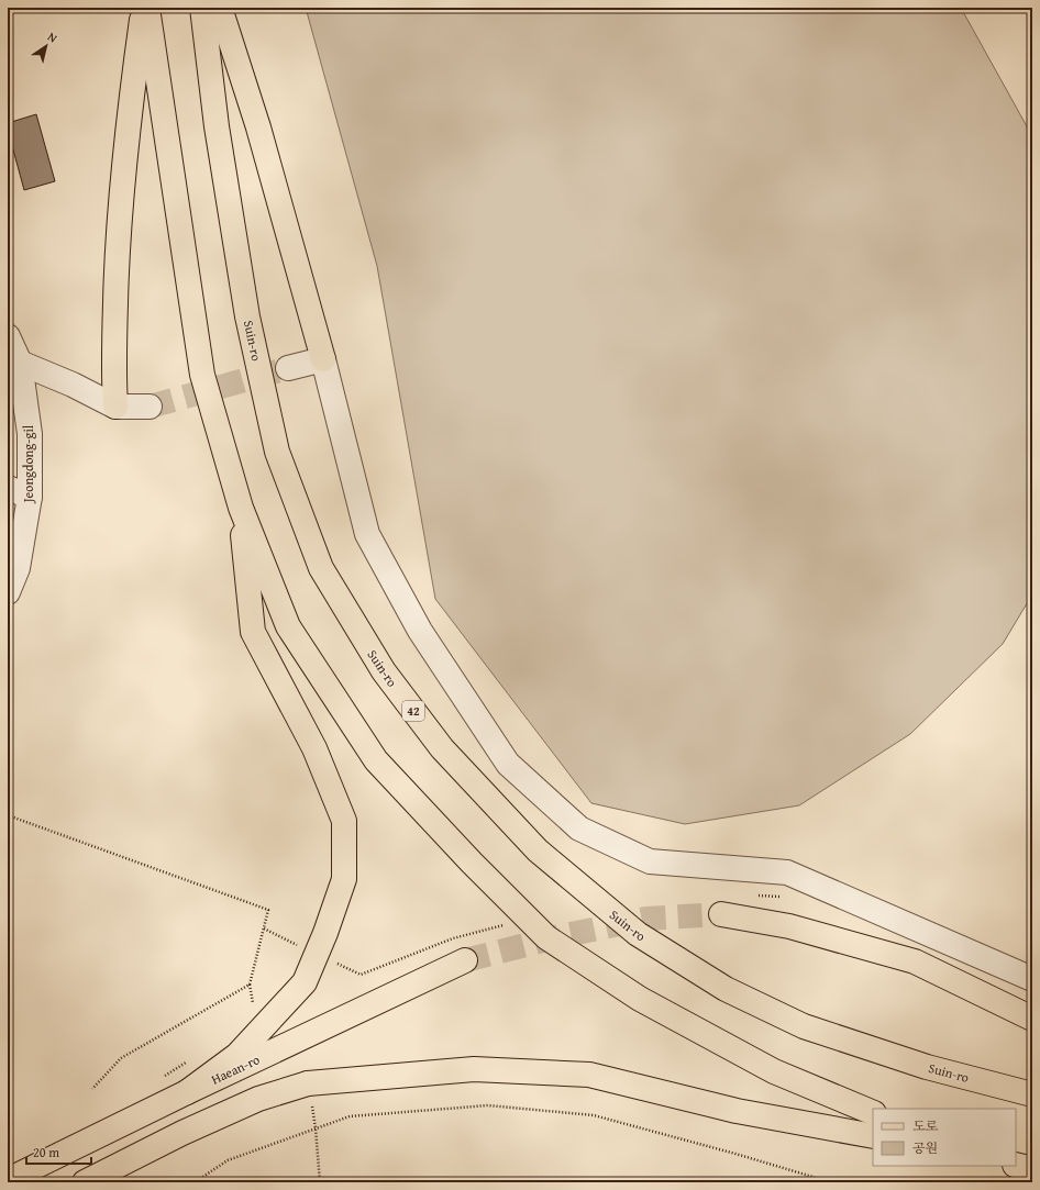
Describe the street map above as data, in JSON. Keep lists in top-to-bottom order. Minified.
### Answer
{"streets":{"main road":["Suin-ro","42","Haean-ro"],"street":["Jeongdong-gil"]},"legend":["도로","공원"],"scale_bar":"20 m","north":"top right"}
